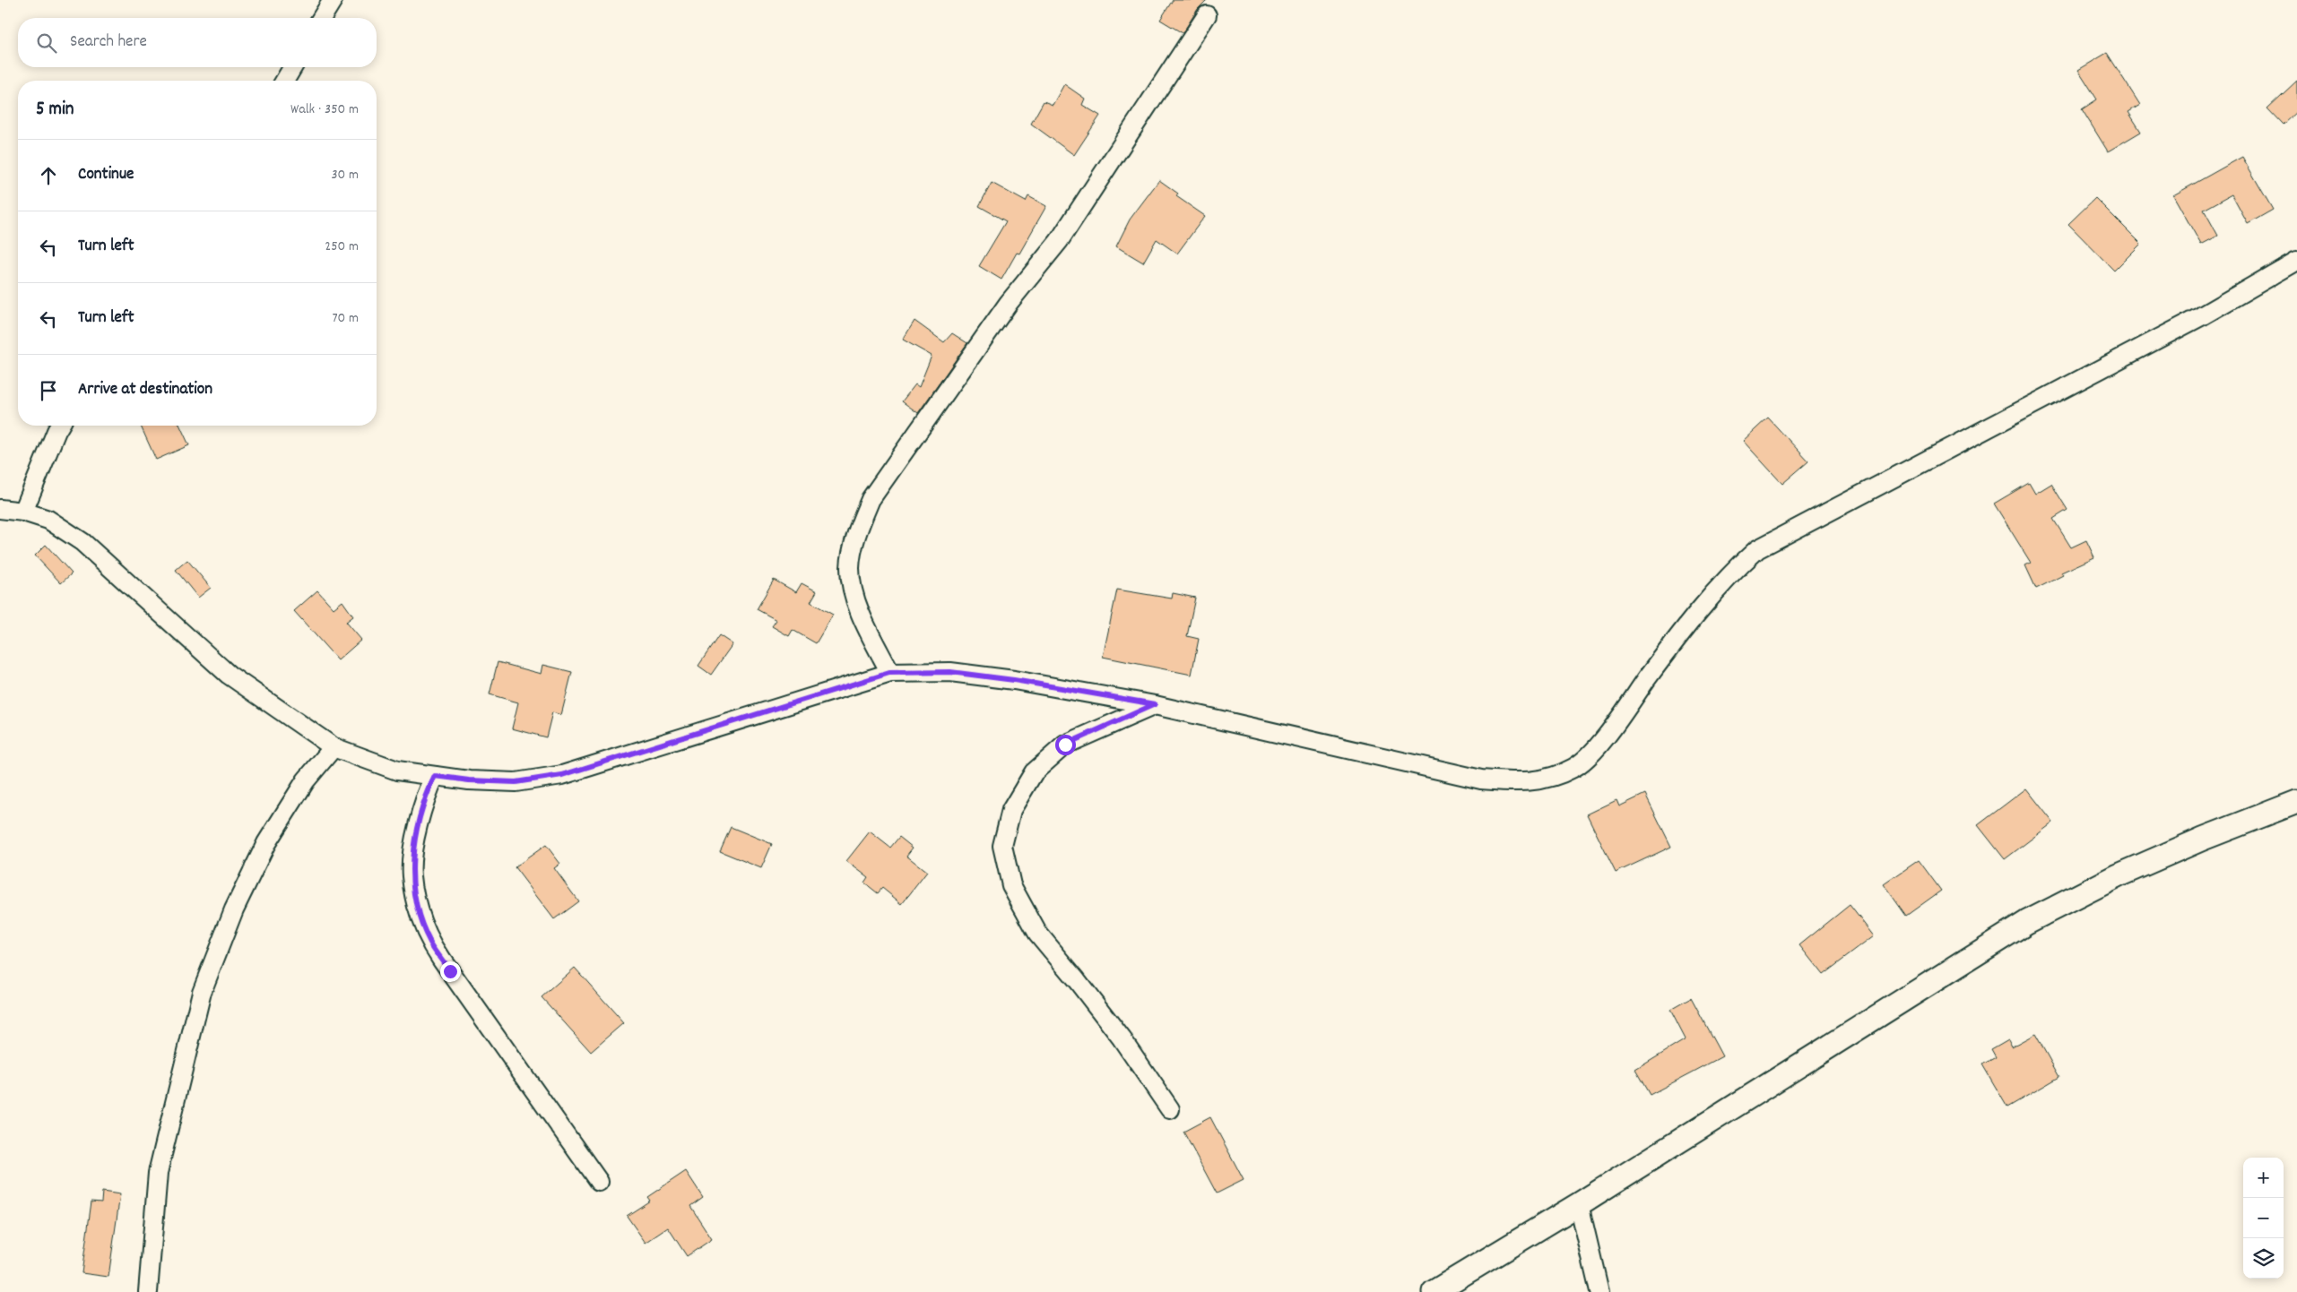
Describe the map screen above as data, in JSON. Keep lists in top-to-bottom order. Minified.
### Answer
{"page":{"search":"Search here","heading":["5 min","Walk · 350 m"],"list":[["Continue","30 m"],["Turn left","250 m"],["Turn left","70 m"],"Arrive at destination"],"map_buttons":["+","−"]}}
